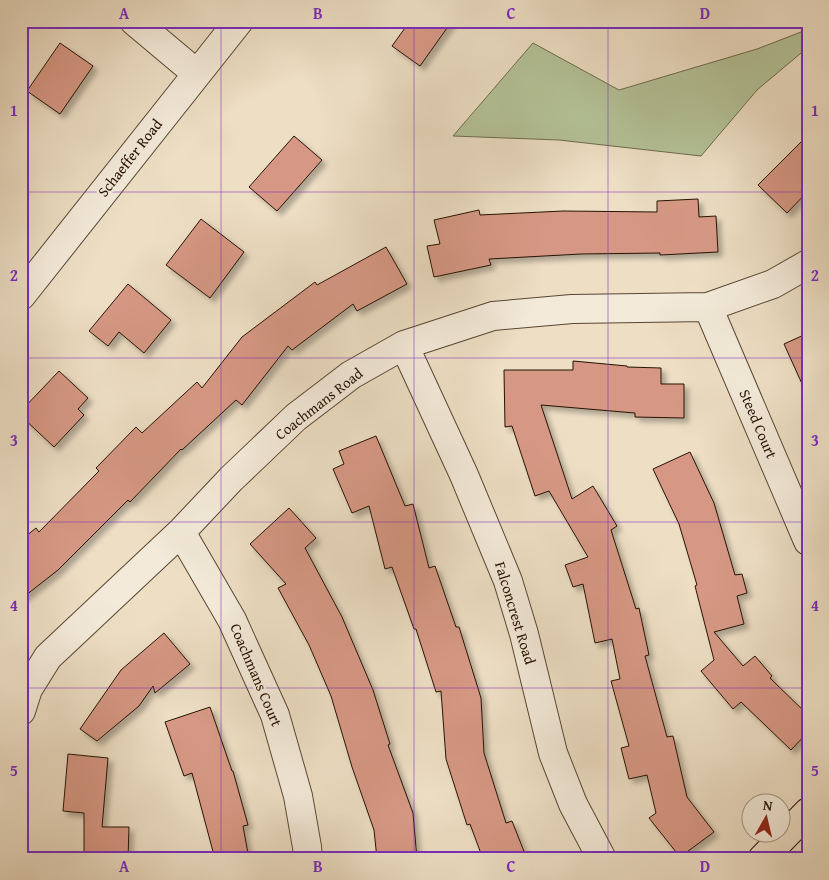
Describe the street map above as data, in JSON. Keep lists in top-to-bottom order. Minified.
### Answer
{"streets":{"street":["Schaeffer Road","Coachmans Road","Steed Court","Falconcrest Road","Coachmans Court"]},"crossings":[["Coachmans Road","Steed Court"],["Coachmans Road","Falconcrest Road"],["Coachmans Road","Coachmans Court"]],"north":"top","grid":{"columns":["A","B","C","D"],"rows":["1","2","3","4","5"]}}
